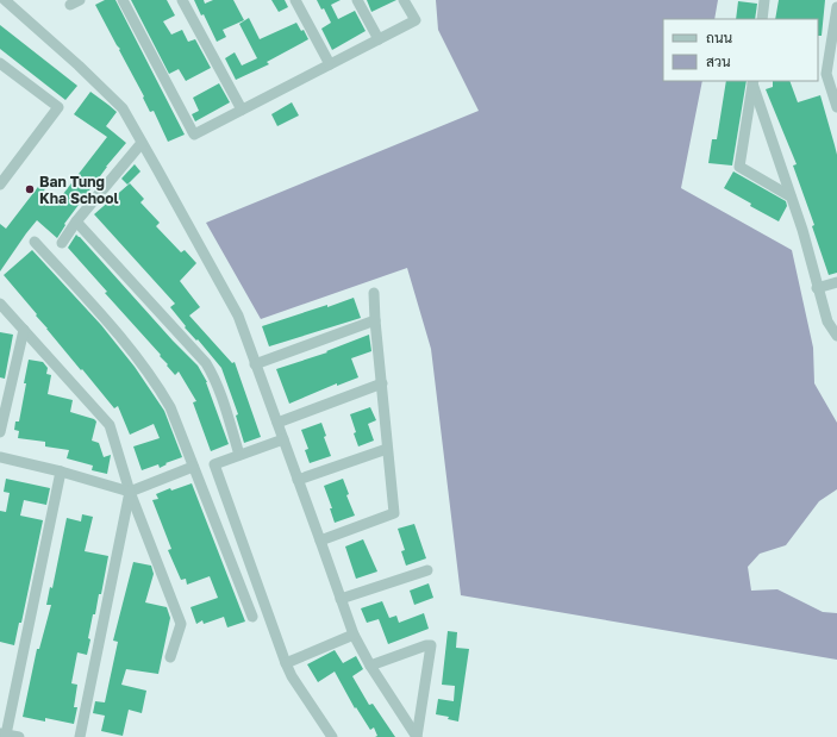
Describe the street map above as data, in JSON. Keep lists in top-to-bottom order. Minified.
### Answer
{"places":["Ban Tung Kha School"],"legend":["ถนน","สวน"]}
